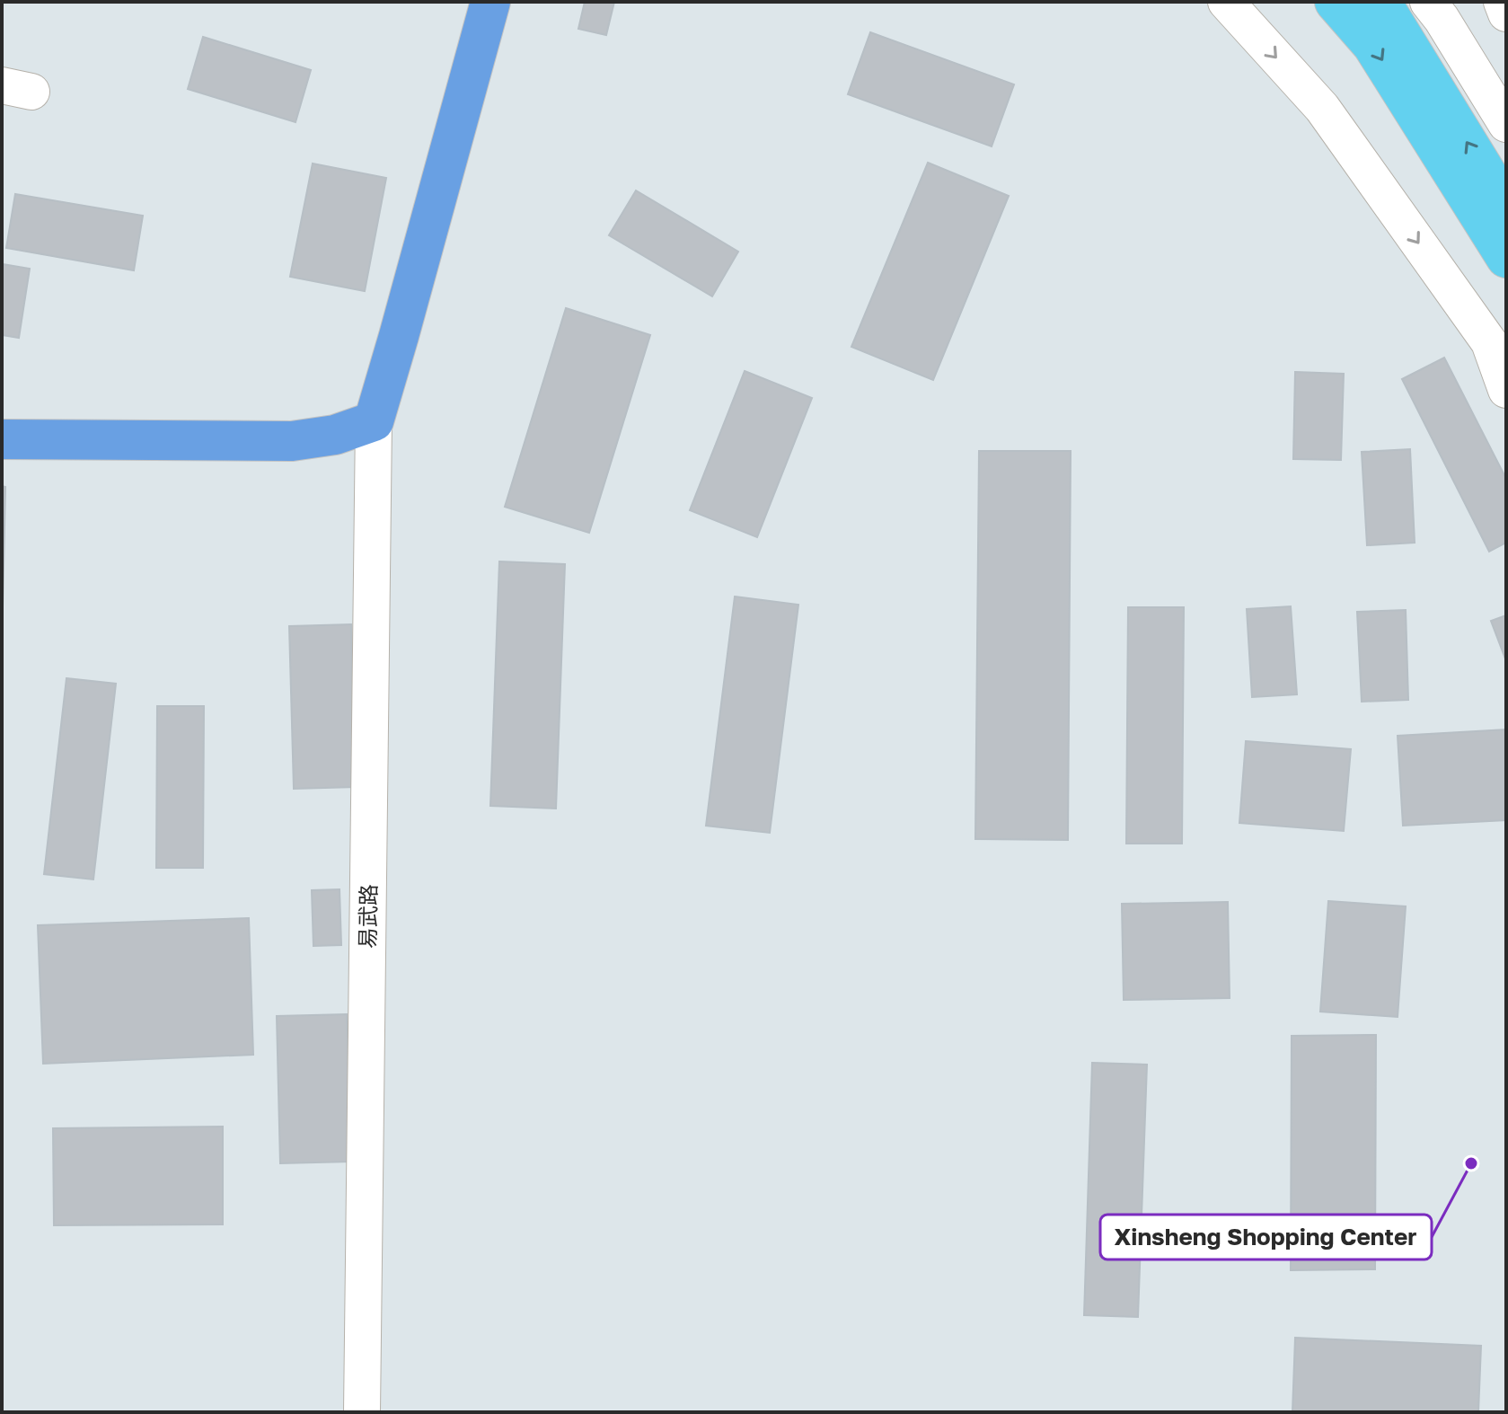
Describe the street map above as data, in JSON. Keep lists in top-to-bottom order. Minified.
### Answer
{"streets":{"street":["易武路"]},"places":["Xinsheng Shopping Center"]}
